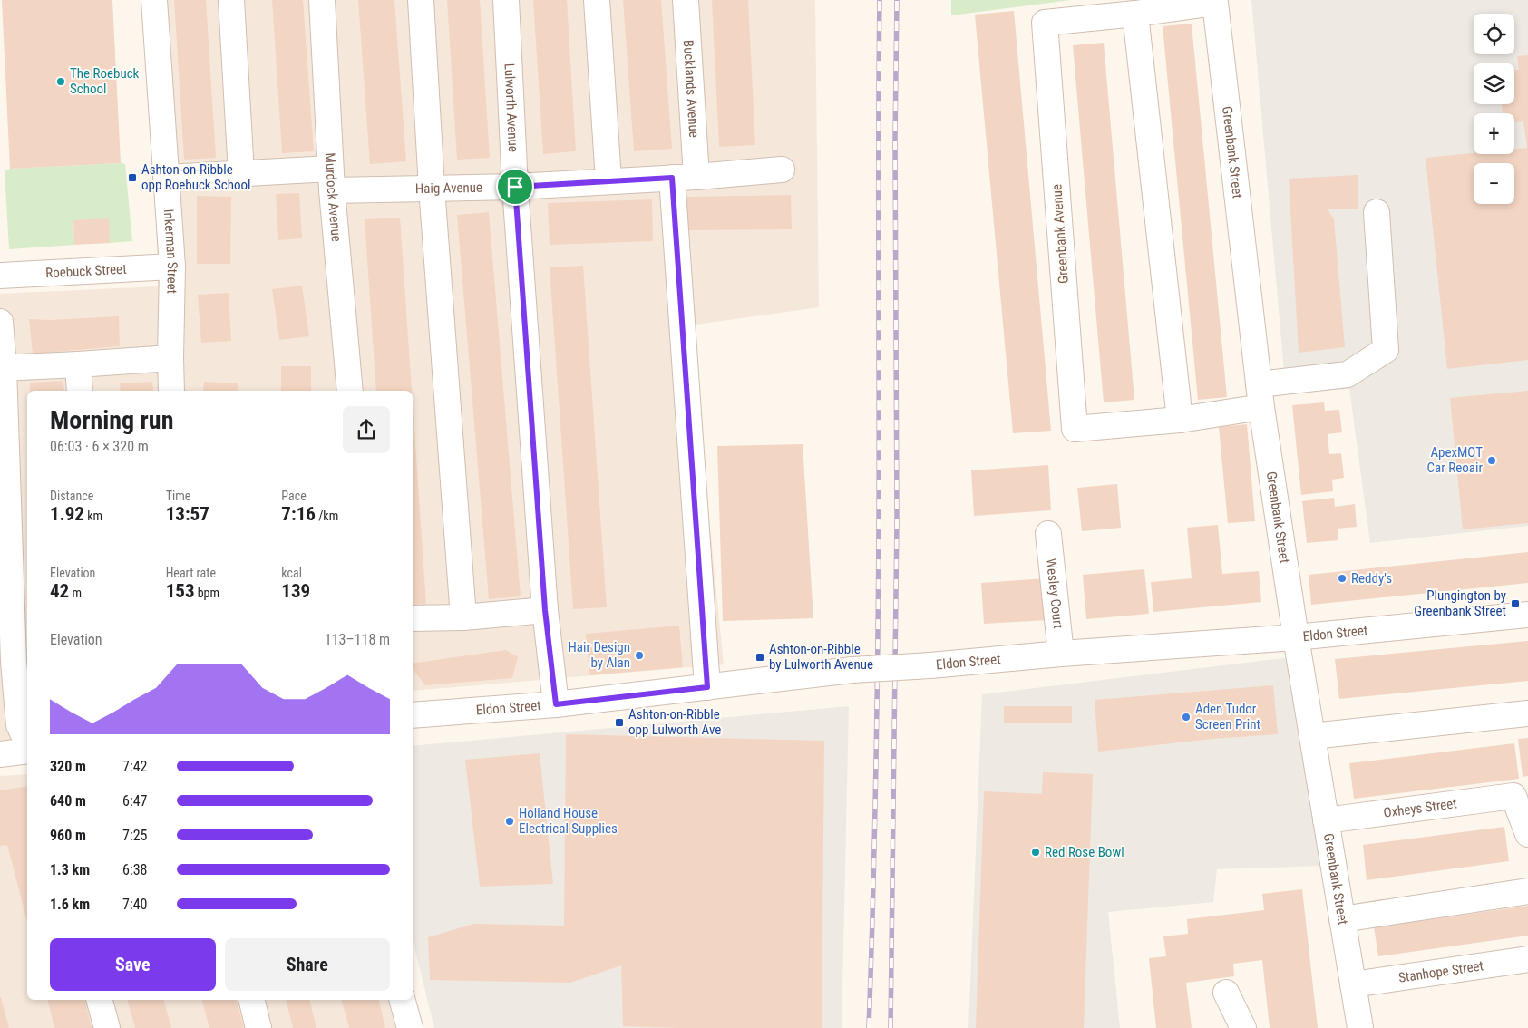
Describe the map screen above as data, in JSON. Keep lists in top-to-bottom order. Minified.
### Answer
{"streets":{"street":["Bucklands Avenue","Lulworth Avenue","Greenbank Street","Haig Avenue","Murdock Avenue","Greenbank Avenue","Inkerman Street","Roebuck Street","Wesley Court","Eldon Street","Oxheys Street","Stanhope Street"]},"crossings":[["Bucklands Avenue","Haig Avenue"],["Bucklands Avenue","Eldon Street"],["Lulworth Avenue","Haig Avenue"],["Lulworth Avenue","Eldon Street"],["Greenbank Street","Greenbank Avenue"],["Greenbank Street","Eldon Street"],["Greenbank Street","Oxheys Street"],["Greenbank Street","Stanhope Street"],["Haig Avenue","Murdock Avenue"],["Haig Avenue","Inkerman Street"],["Inkerman Street","Roebuck Street"],["Wesley Court","Eldon Street"]],"places":{"other":["The Roebuck School","ApexMOT Car Reoair","Reddy's","Hair Design by Alan","Aden Tudor Screen Print","Holland House Electrical Supplies","Red Rose Bowl"],"transit":["Ashton-on-Ribble opp Roebuck School","Plungington by Greenbank Street","Ashton-on-Ribble by Lulworth Avenue","Ashton-on-Ribble opp Lulworth Ave"]},"page":{"map_buttons":["+","−"],"heading":["Morning run","06:03 · 6 × 320 m"],"stats":[["Distance","1.92 km"],["Time","13:57"],["Pace","7:16 /km"],["Elevation","42 m"],["Heart rate","153 bpm"],["kcal","139"]],"chart":["Elevation","113–118 m"],"list":[{"name":"320 m","note":"7:42"},{"name":"640 m","note":"6:47"},{"name":"960 m","note":"7:25"},{"name":"1.3 km","note":"6:38"},{"name":"1.6 km","note":"7:40"}],"buttons":["Save","Share"]}}
